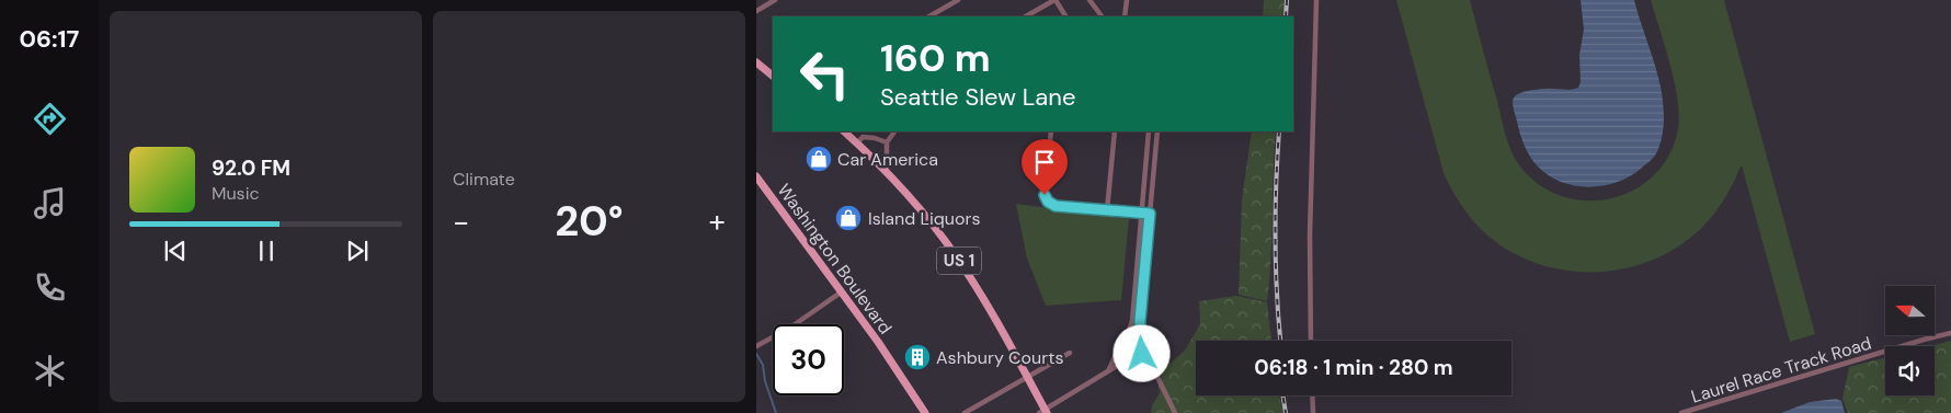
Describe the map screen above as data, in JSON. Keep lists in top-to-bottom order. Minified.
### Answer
{"streets":{"main road":["Washington Boulevard","US 1"],"street":["Laurel Race Track Road"]},"places":{"shop":["Car America","Island Liquors"],"building":["Ashbury Courts"]},"north":"left","page":{"tabs":"06:17","tile":"Climate","turn":["160 m","Seattle Slew Lane"],"song":["92.0 FM","Music"],"heat":["−","20°","+"],"limit":"30","trip":"06:18 · 1 min · 280 m"}}
